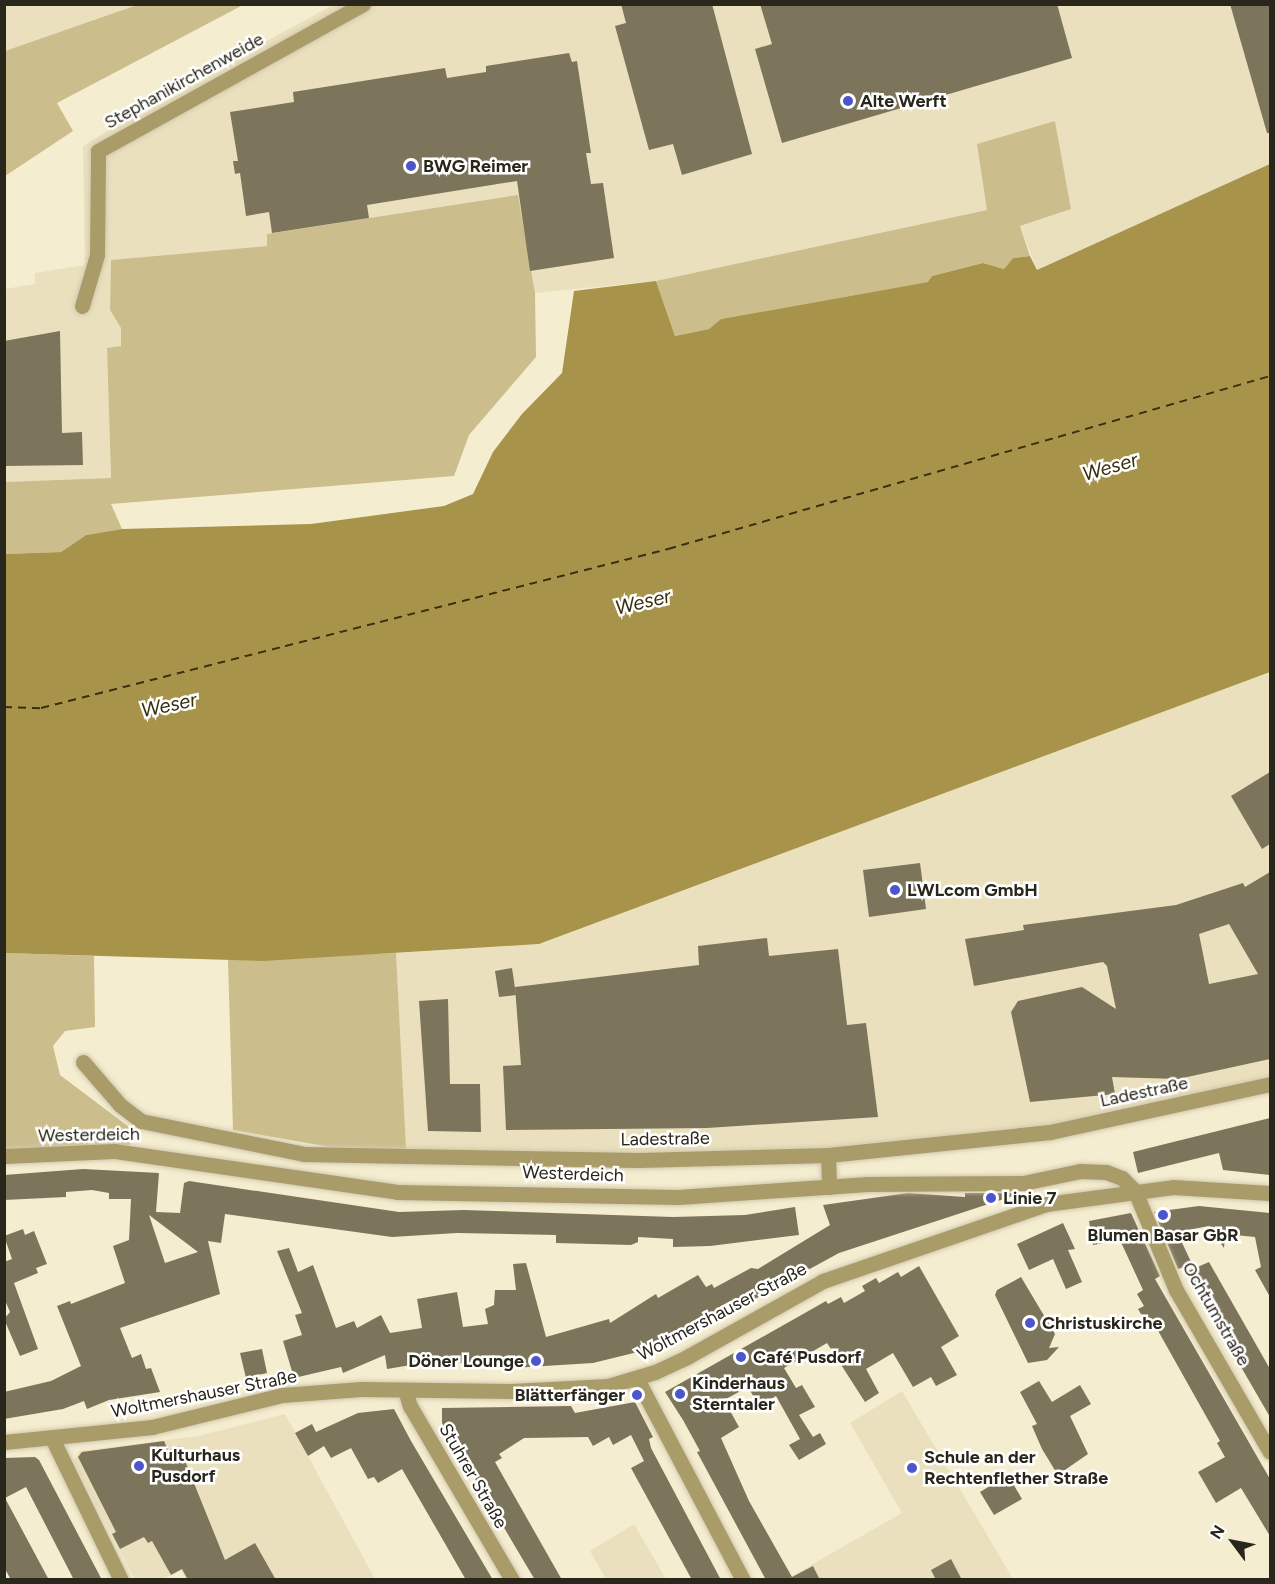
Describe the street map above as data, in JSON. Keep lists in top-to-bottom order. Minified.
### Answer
{"streets":{"street":["Stephanikirchenweide","Ladestraße","Westerdeich","Woltmershauser Straße","Ochtumstraße","Stuhrer Straße"]},"crossings":[["Westerdeich","Woltmershauser Straße"],["Westerdeich","Ochtumstraße"],["Woltmershauser Straße","Ochtumstraße"],["Woltmershauser Straße","Stuhrer Straße"]],"water":["Weser"],"places":["Alte Werft","BWG Reimer","LWLcom GmbH","Linie 7","Blumen Basar GbR","Christuskirche","Café Pusdorf","Döner Lounge","Kinderhaus Sterntaler","Blätterfänger","Kulturhaus Pusdorf","Schule an der Rechtenflether Straße"],"north":"top left"}
